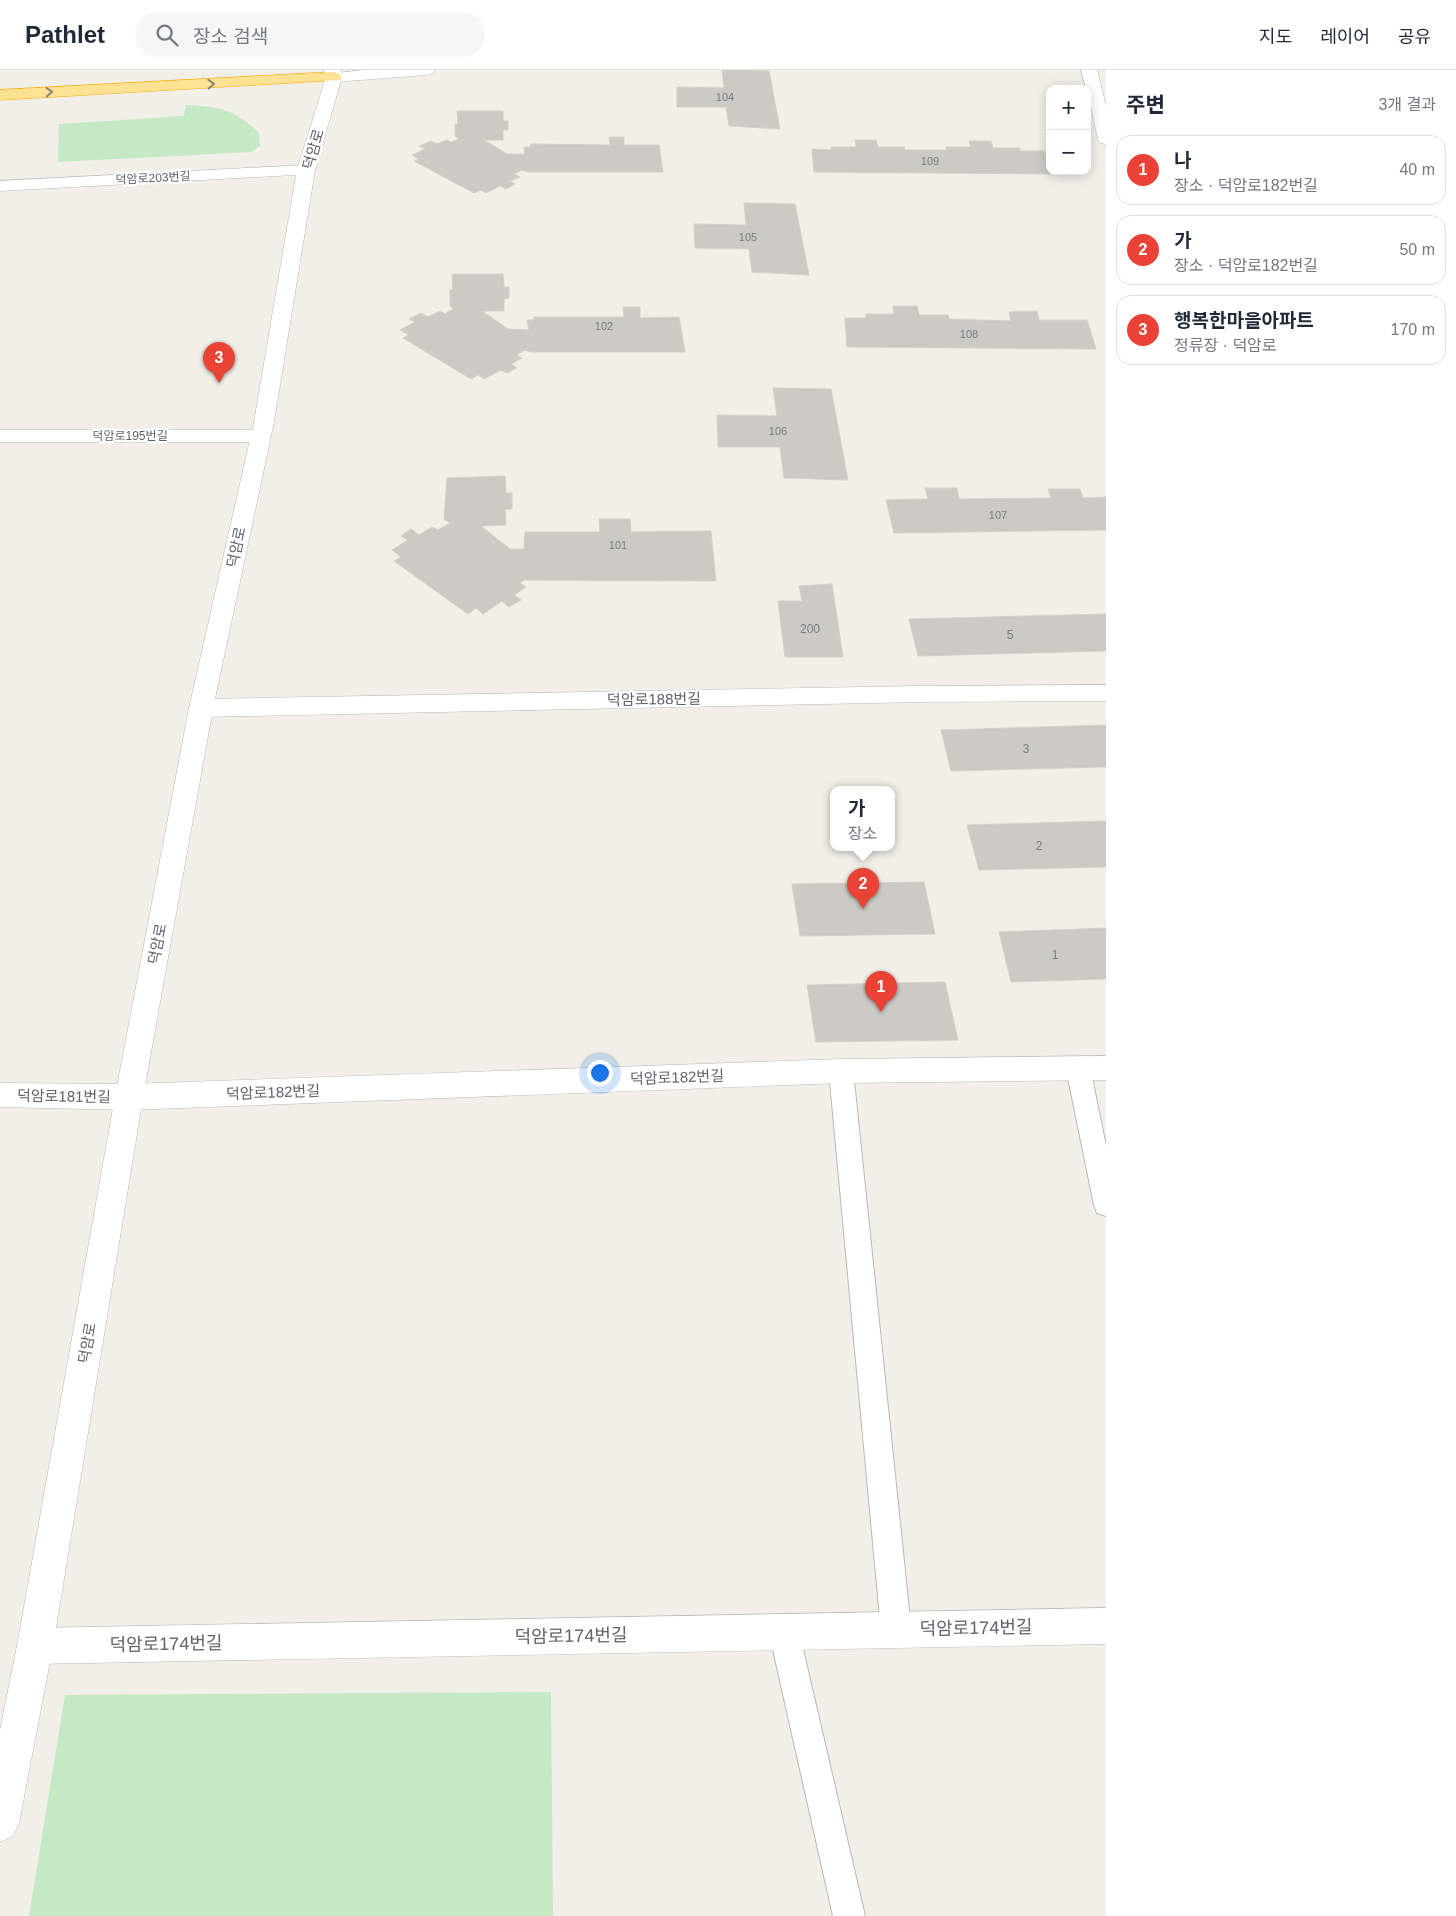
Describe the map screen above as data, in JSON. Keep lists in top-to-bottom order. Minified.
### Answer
{"streets":{"street":["덕암로","덕암로203번길","덕암로195번길","덕암로188번길","덕암로182번길","덕암로181번길","덕암로174번길"]},"crossings":[["덕암로","덕암로203번길"],["덕암로","덕암로195번길"],["덕암로","덕암로188번길"],["덕암로","덕암로182번길"],["덕암로","덕암로181번길"],["덕암로","덕암로174번길"],["덕암로182번길","덕암로181번길"]],"house_numbers":["104","109","105","102","108","106","107","101","200","5","3","2","1"],"page":{"header":"Pathlet","search":"장소 검색","nav":["지도","레이어","공유"],"heading":["주변","3개 결과"],"map_buttons":["+","−"],"list":[{"mark":"1","name":"나","note":"장소 · 덕암로182번길","value":"40 m"},{"mark":"2","name":"가","note":"장소 · 덕암로182번길","value":"50 m"},{"mark":"3","name":"행복한마을아파트","note":"정류장 · 덕암로","value":"170 m"}],"pins":["3","2","1"],"popup":["가","장소"]}}
